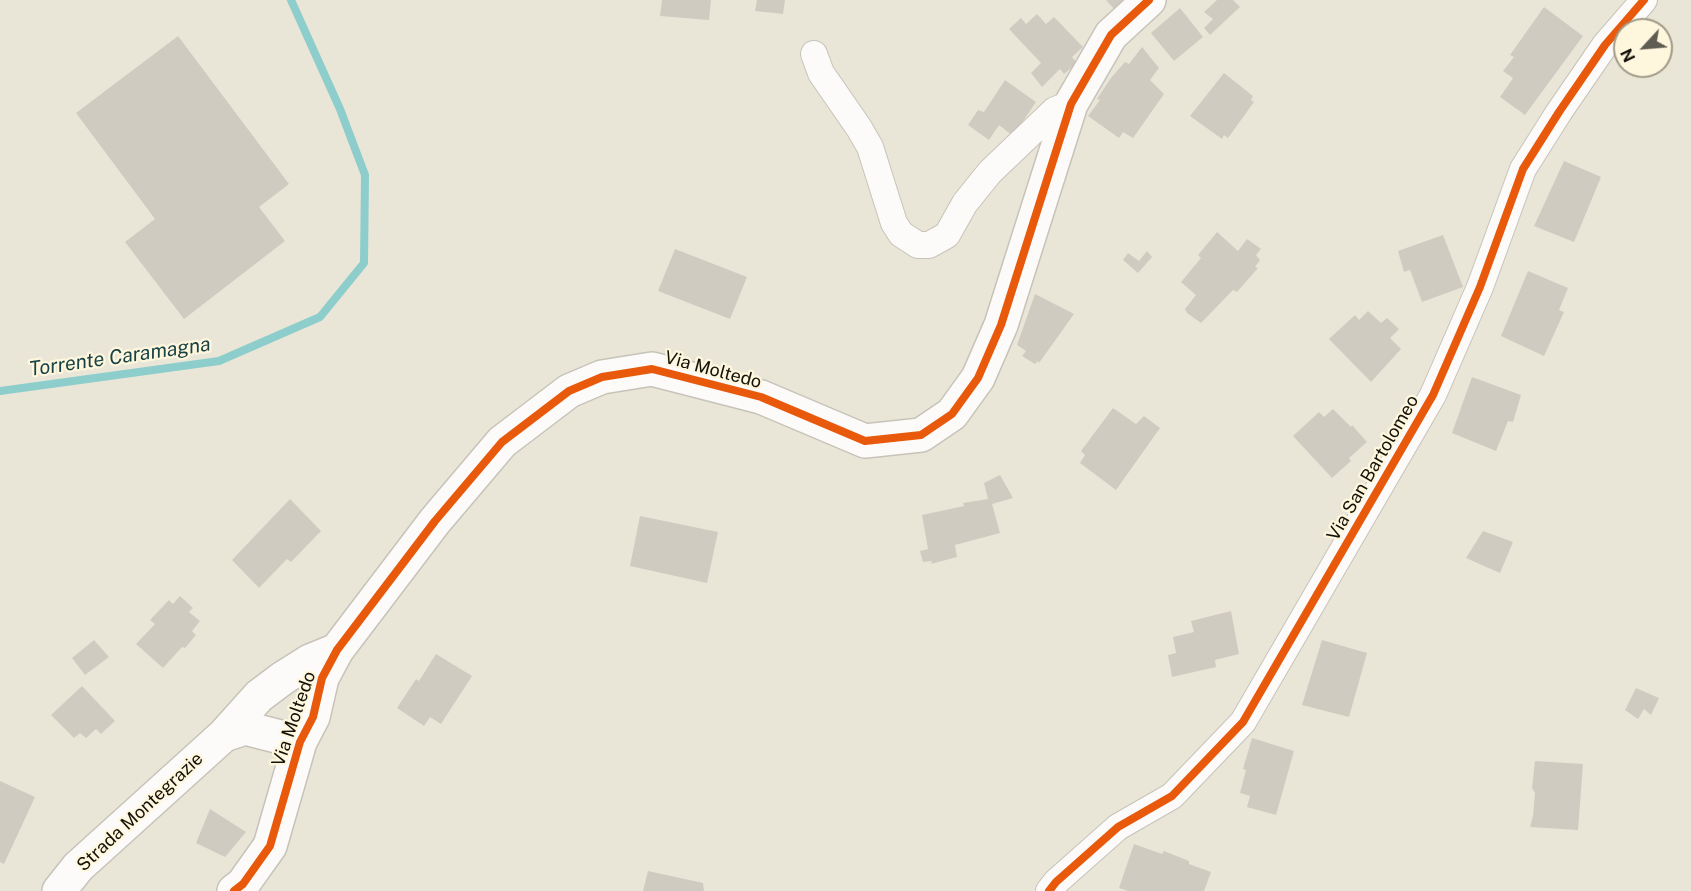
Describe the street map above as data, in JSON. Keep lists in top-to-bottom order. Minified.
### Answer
{"streets":{"street":["Via Moltedo","Via San Bartolomeo","Strada Montegrazie"]},"crossings":[["Via Moltedo","Strada Montegrazie"]],"water":["Torrente Caramagna"],"north":"bottom left"}
